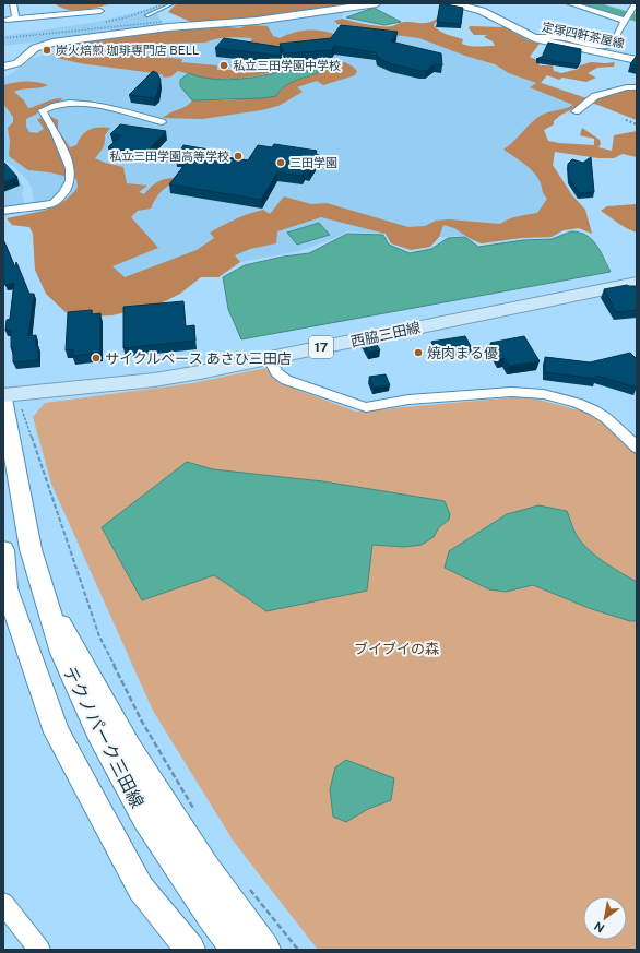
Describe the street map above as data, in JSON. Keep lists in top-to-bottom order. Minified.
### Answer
{"streets":{"main road":["定塚四軒茶屋線","西脇三田線","17","テクノパーク三田線"]},"crossings":[["西脇三田線","テクノパーク三田線"]],"parks":["ブイブイの森"],"places":["炭火焙煎 珈琲専門店 BELL","私立三田学園中学校","私立三田学園高等学校","三田学園","焼肉まる優","サイクルベース あさひ三田店"],"north":"bottom left"}
